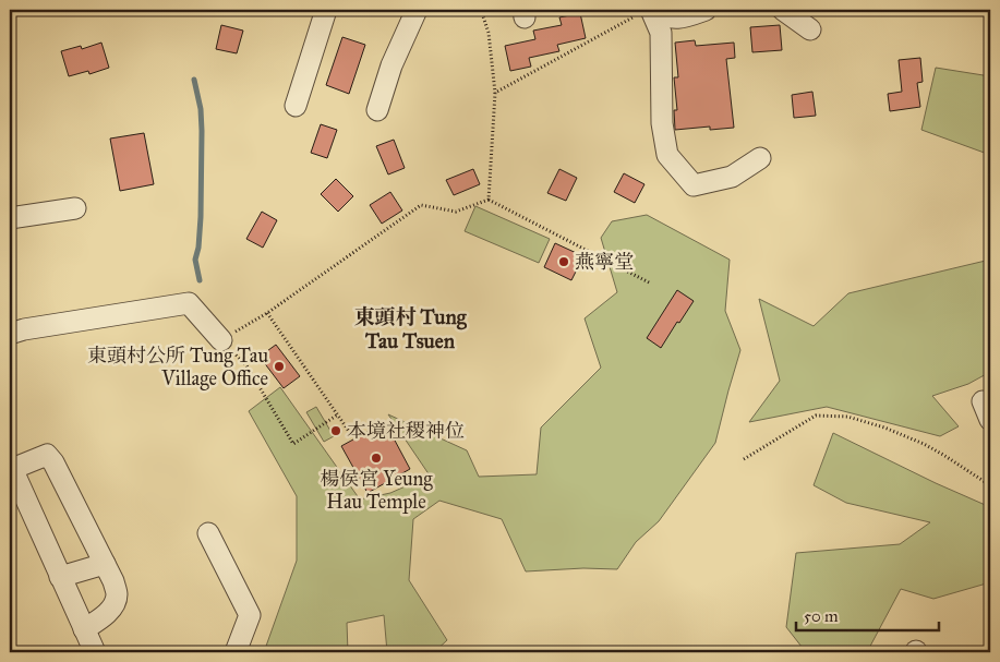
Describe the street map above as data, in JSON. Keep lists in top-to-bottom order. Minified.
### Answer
{"districts":["東頭村 Tung Tau Tsuen"],"places":["燕寧堂","東頭村公所 Tung Tau Village Office","本境社稷神位","楊侯宮 Yeung Hau Temple"],"scale_bar":"50 m"}
